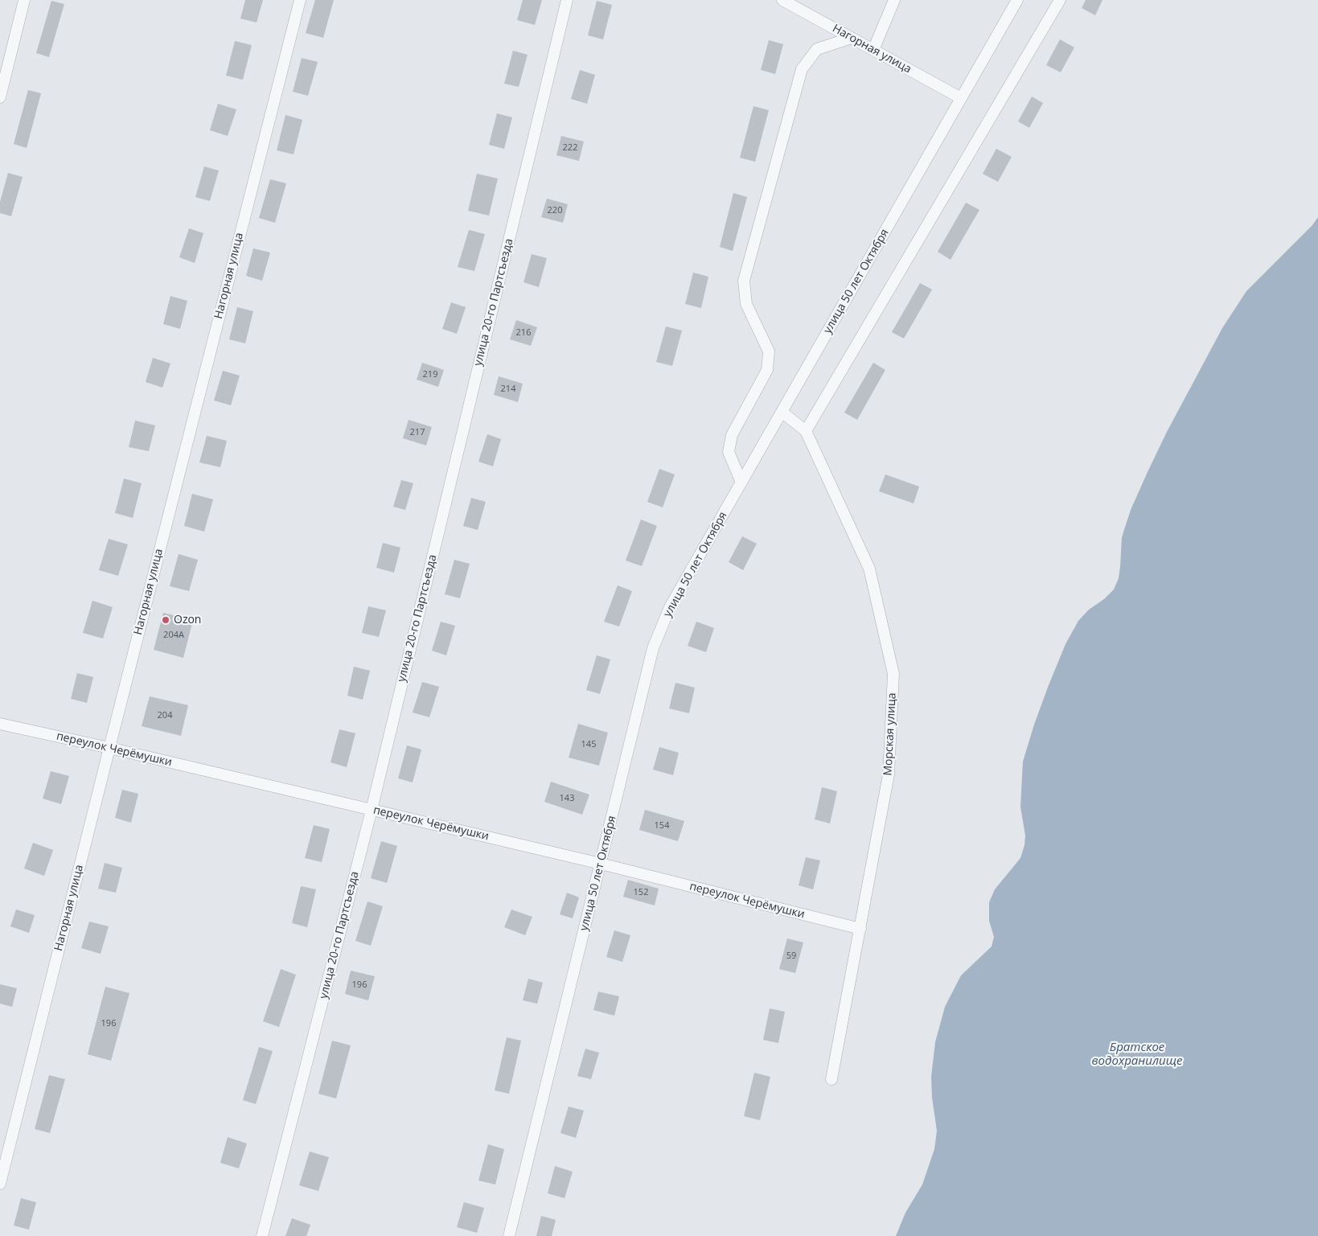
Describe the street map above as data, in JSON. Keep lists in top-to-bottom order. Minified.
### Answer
{"streets":{"street":["Нагорная улица","улица 50 лет Октября","улица 20-го Партсъезда","Морская улица","переулок Черёмушки"]},"crossings":[["Нагорная улица","улица 50 лет Октября"],["Нагорная улица","переулок Черёмушки"],["улица 50 лет Октября","Морская улица"],["улица 50 лет Октября","переулок Черёмушки"],["улица 20-го Партсъезда","переулок Черёмушки"],["Морская улица","переулок Черёмушки"]],"water":["Братское водохранилище"],"places":["Ozon"],"house_numbers":["222","220","216","219","214","217","204А","204","145","143","154","152","59","196","196"]}
